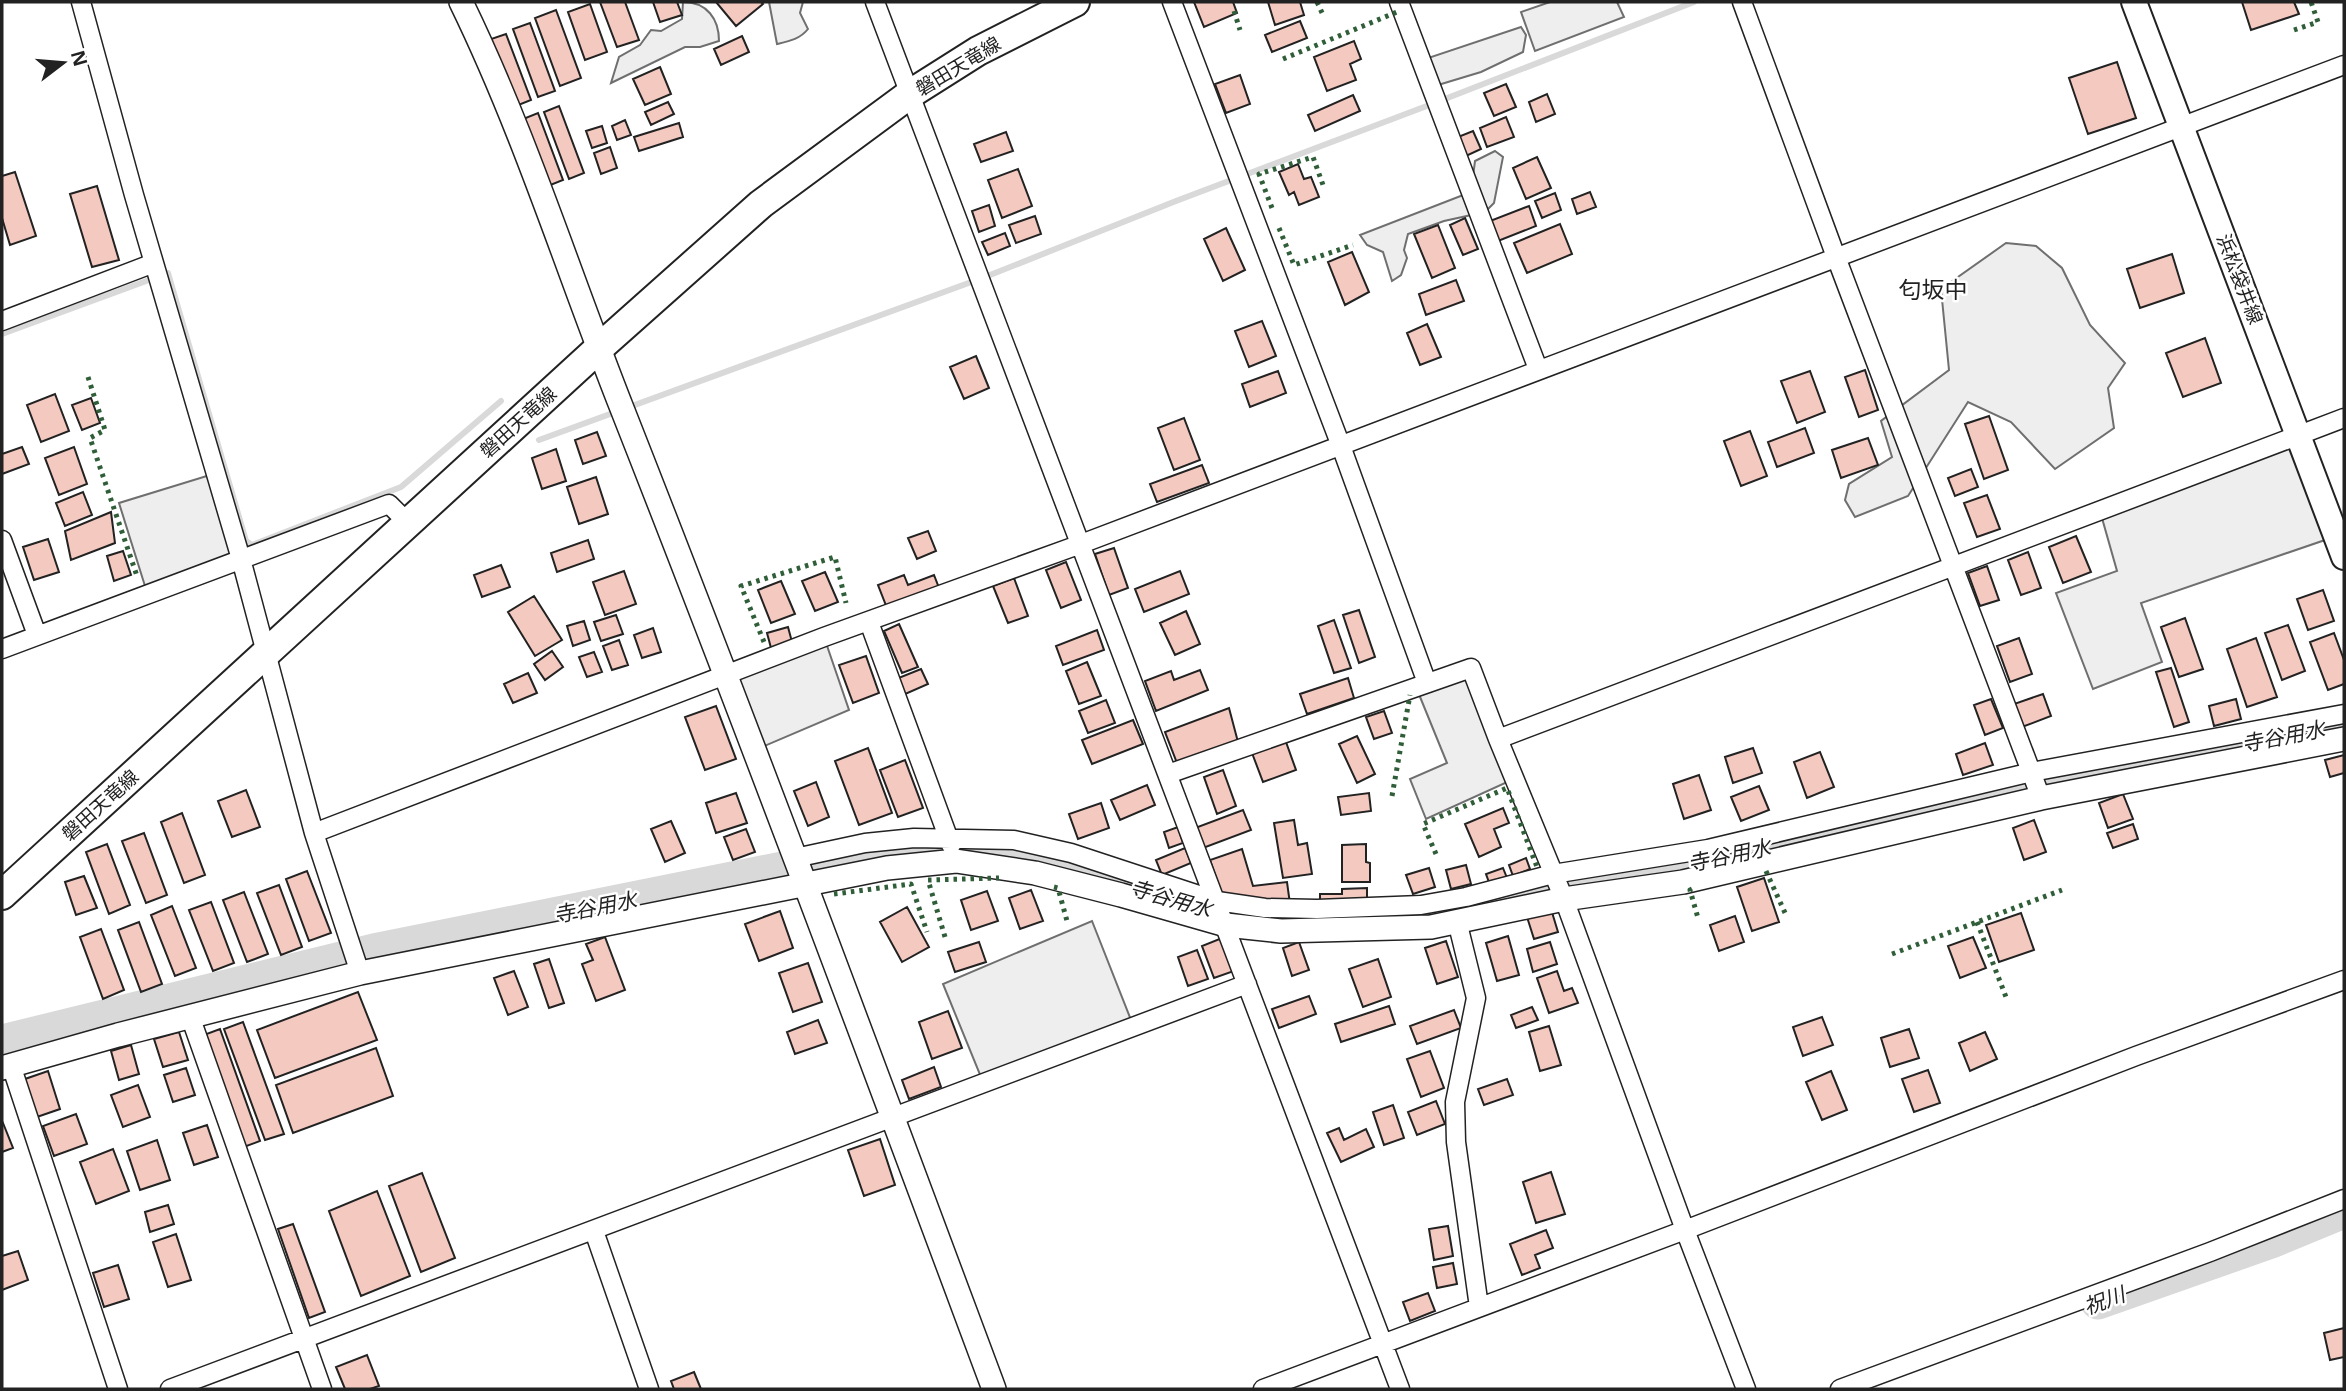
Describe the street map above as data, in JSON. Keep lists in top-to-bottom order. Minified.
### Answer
{"streets":{"main road":["磐田天竜線","浜松袋井線"]},"districts":["匂坂中"],"water":["寺谷用水","祝川"],"north":"right"}
